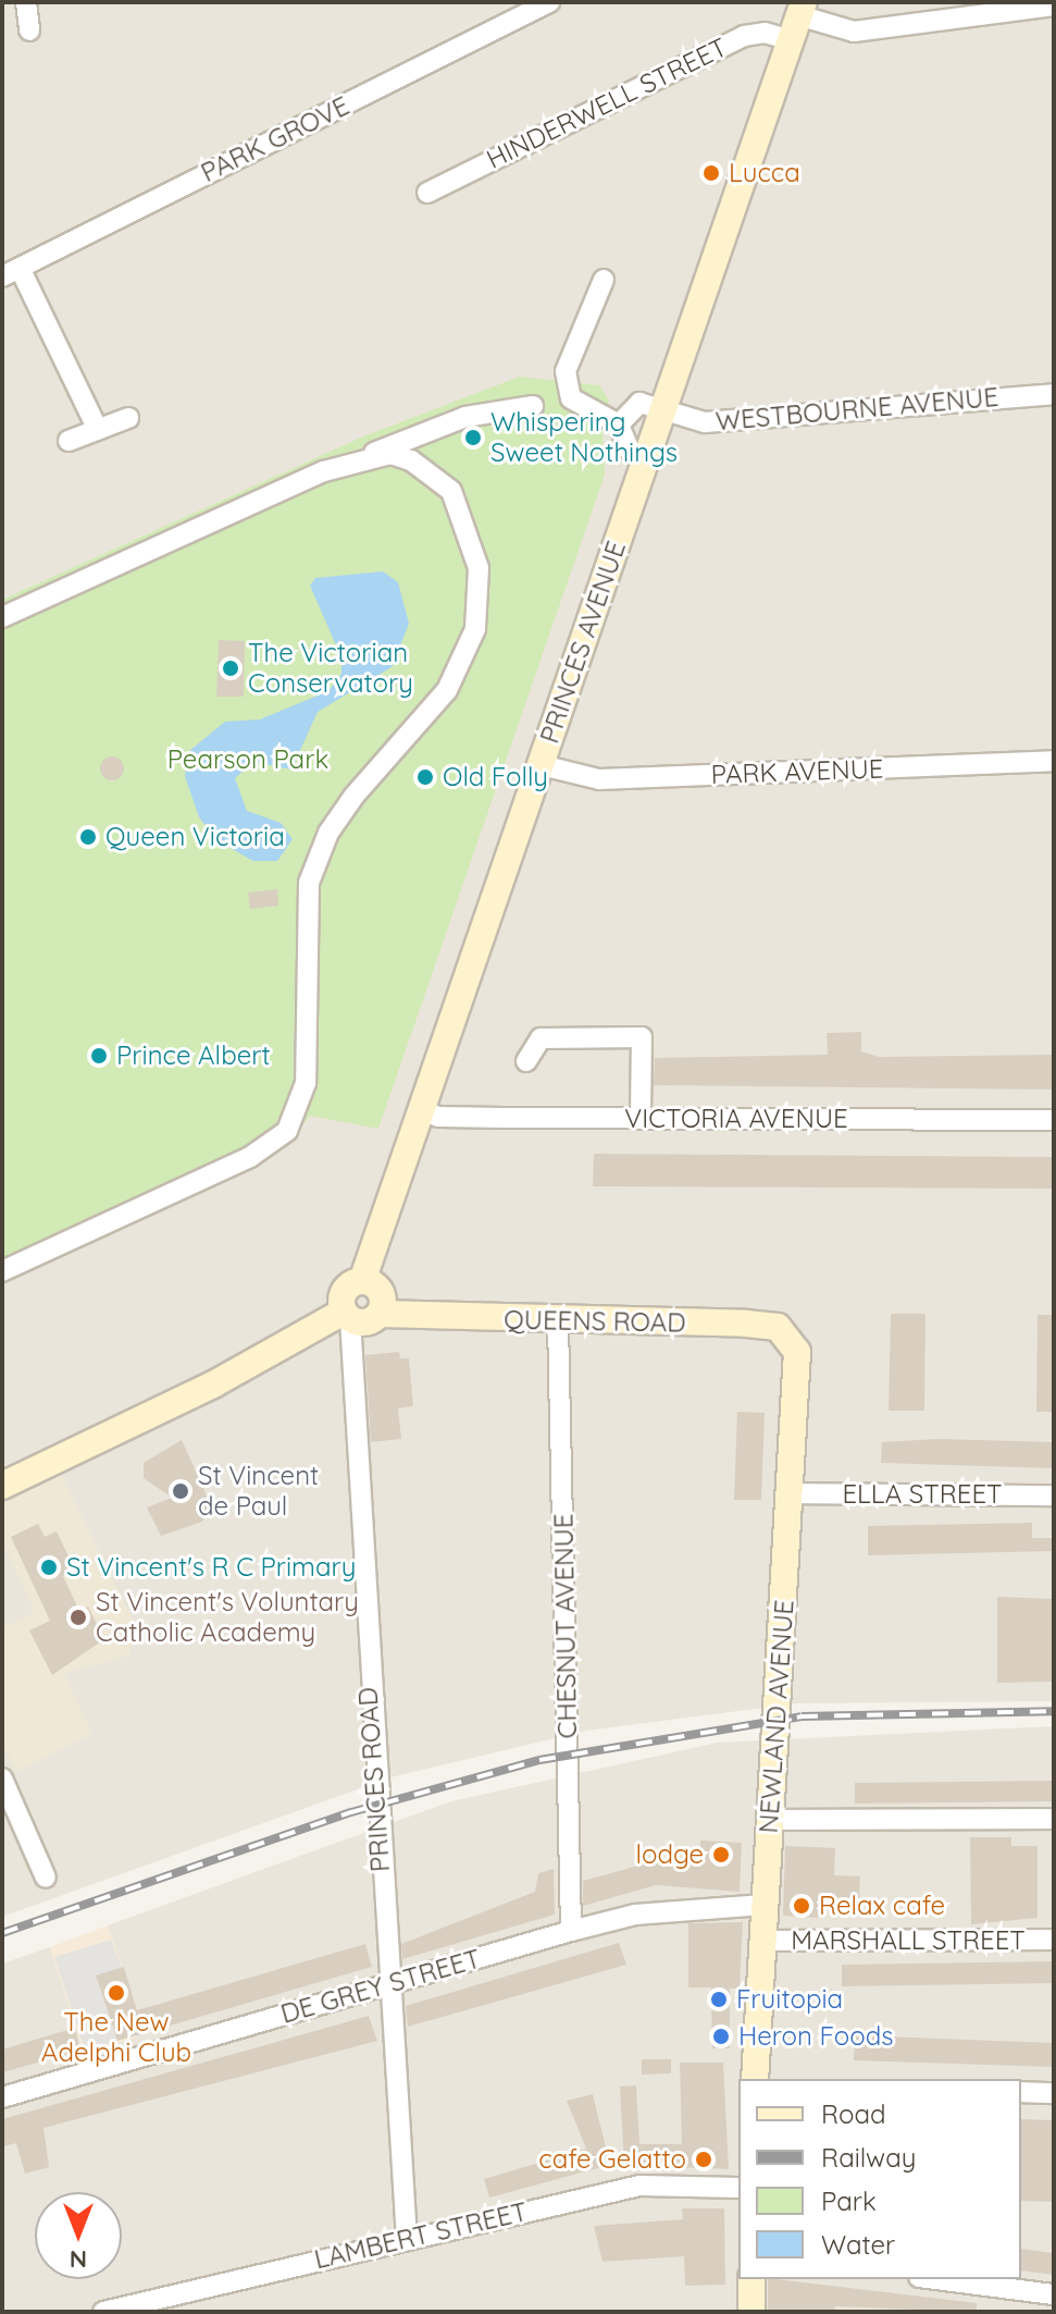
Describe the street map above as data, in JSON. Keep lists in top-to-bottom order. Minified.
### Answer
{"streets":{"street":["HINDERWELL STREET","PARK GROVE","WESTBOURNE AVENUE","PRINCES AVENUE","PARK AVENUE","VICTORIA AVENUE","QUEENS ROAD","ELLA STREET","CHESNUT AVENUE","NEWLAND AVENUE","PRINCES ROAD","MARSHALL STREET","DE GREY STREET","LAMBERT STREET"]},"crossings":[["HINDERWELL STREET","PRINCES AVENUE"],["WESTBOURNE AVENUE","PRINCES AVENUE"],["PRINCES AVENUE","PARK AVENUE"],["PRINCES AVENUE","VICTORIA AVENUE"],["PRINCES AVENUE","QUEENS ROAD"],["PRINCES AVENUE","PRINCES ROAD"],["QUEENS ROAD","CHESNUT AVENUE"],["QUEENS ROAD","NEWLAND AVENUE"],["QUEENS ROAD","PRINCES ROAD"],["ELLA STREET","NEWLAND AVENUE"],["CHESNUT AVENUE","DE GREY STREET"],["NEWLAND AVENUE","MARSHALL STREET"],["NEWLAND AVENUE","DE GREY STREET"],["PRINCES ROAD","DE GREY STREET"],["PRINCES ROAD","LAMBERT STREET"]],"parks":["Pearson Park"],"places":["Lucca","Whispering Sweet Nothings","The Victorian Conservatory","Old Folly","Queen Victoria","Prince Albert","St Vincent de Paul","St Vincent's R C Primary","St Vincent's Voluntary Catholic Academy","lodge","Relax cafe","The New Adelphi Club","Fruitopia","Heron Foods","cafe Gelatto"],"legend":["Road","Railway","Park","Water"],"north":"bottom"}
